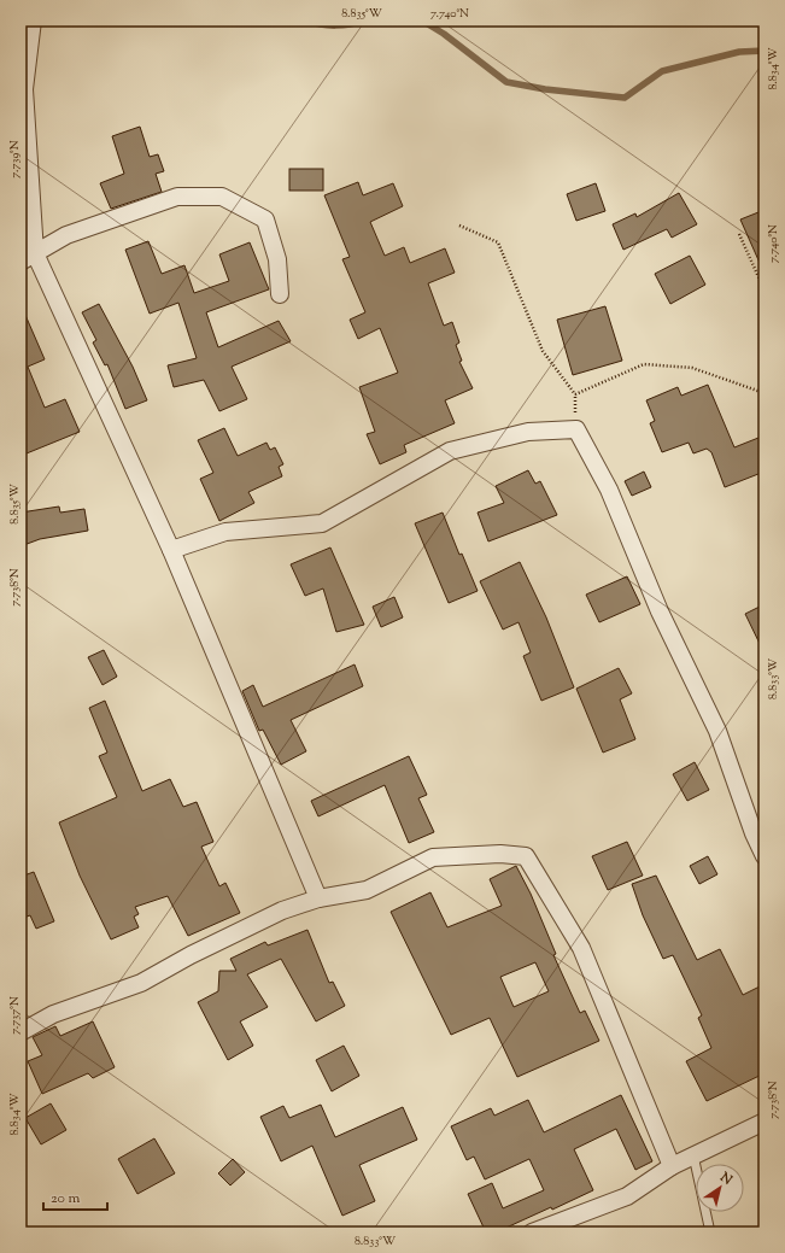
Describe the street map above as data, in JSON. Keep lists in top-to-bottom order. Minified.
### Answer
{"scale_bar":"20 m","north":"top right","coordinates":["8.835°W","7.740°N","8.834°W","7.739°N","7.738°N","8.833°W","7.737°N"]}
